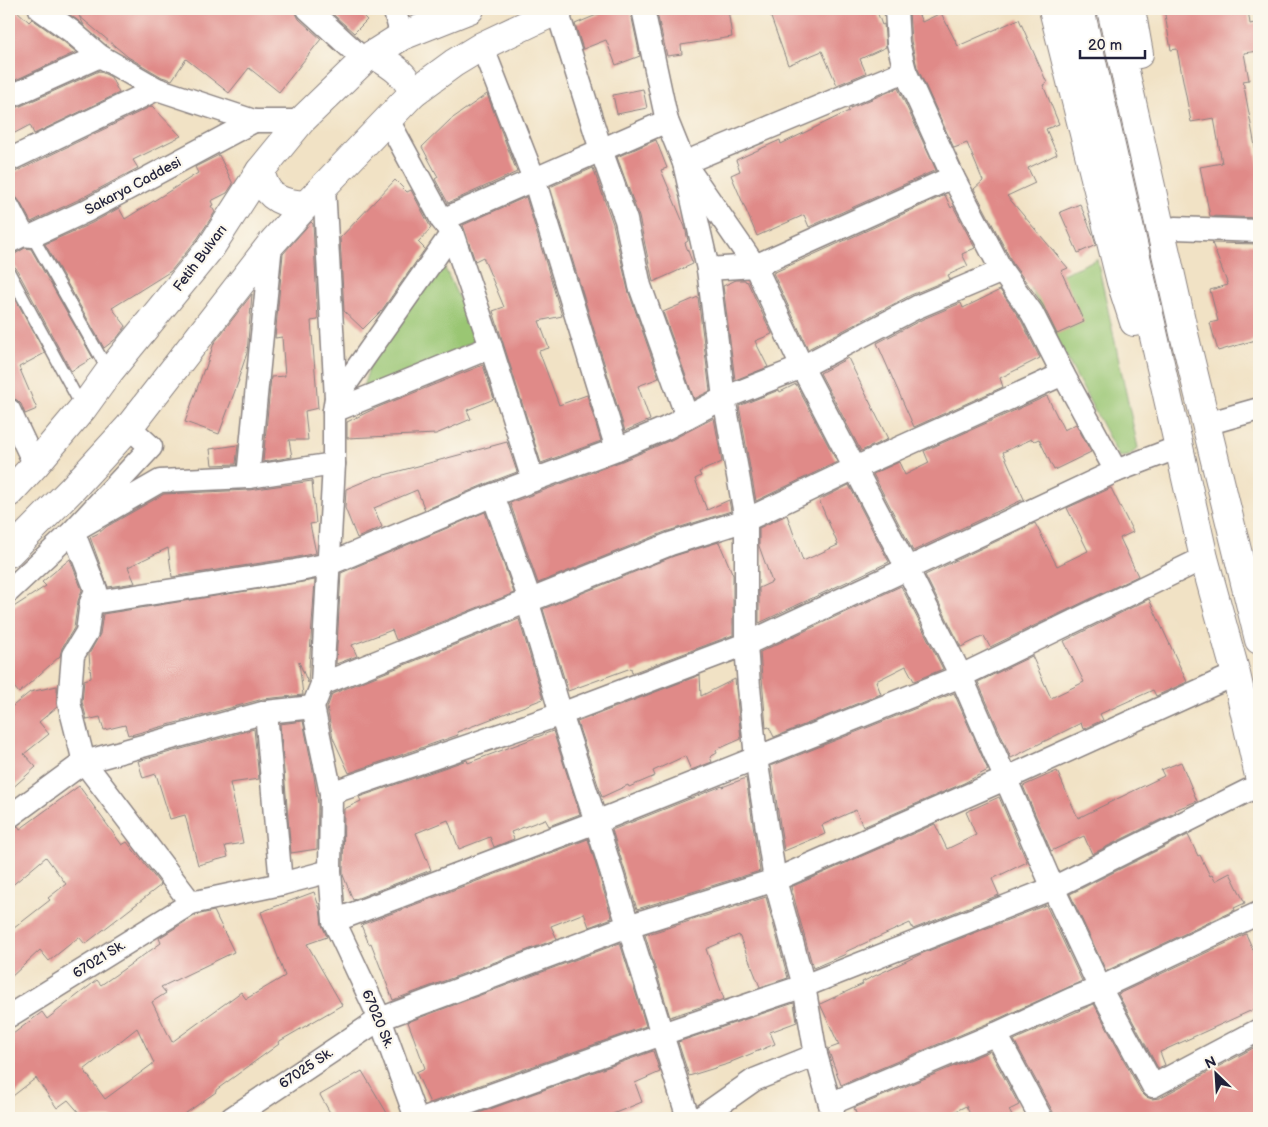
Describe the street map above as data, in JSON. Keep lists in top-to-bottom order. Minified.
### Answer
{"streets":{"main road":["Fetih Bulvarı"],"street":["Sakarya Caddesi","67021 Sk.","67020 Sk.","67025 Sk."]},"crossings":[["67020 Sk.","67025 Sk."]],"scale_bar":"20 m","north":"top left"}
